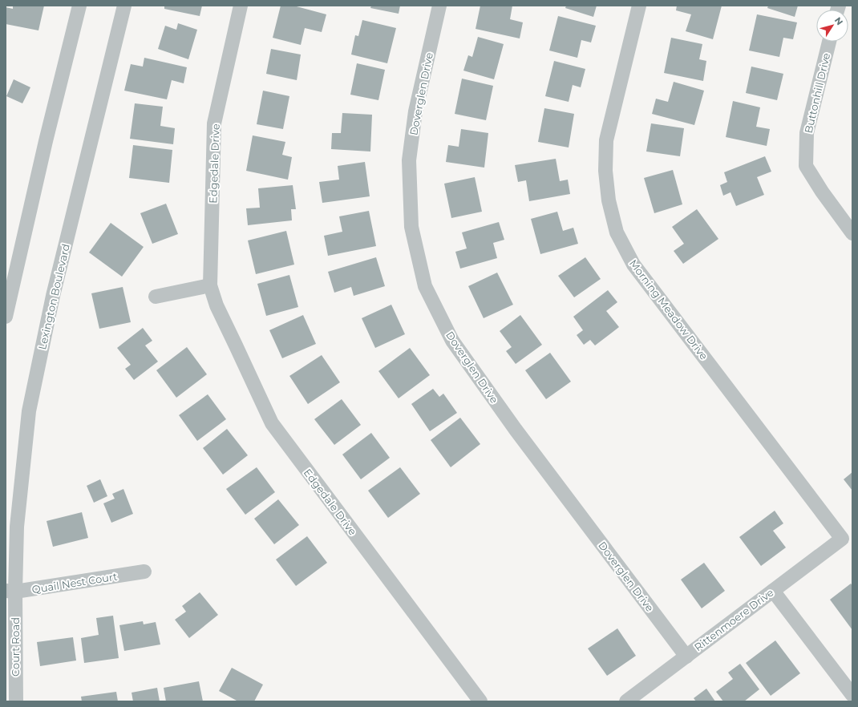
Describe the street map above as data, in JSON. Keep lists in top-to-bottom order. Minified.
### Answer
{"streets":{"street":["Buttonhill Drive","Doverglen Drive","Edgedale Drive","Lexington Boulevard","Morning Meadow Drive","Quail Nest Court","Rittenmoere Drive","Court Road"]},"crossings":[["Doverglen Drive","Rittenmoere Drive"],["Lexington Boulevard","Quail Nest Court"],["Lexington Boulevard","Court Road"],["Morning Meadow Drive","Rittenmoere Drive"],["Quail Nest Court","Court Road"]],"north":"top right"}
